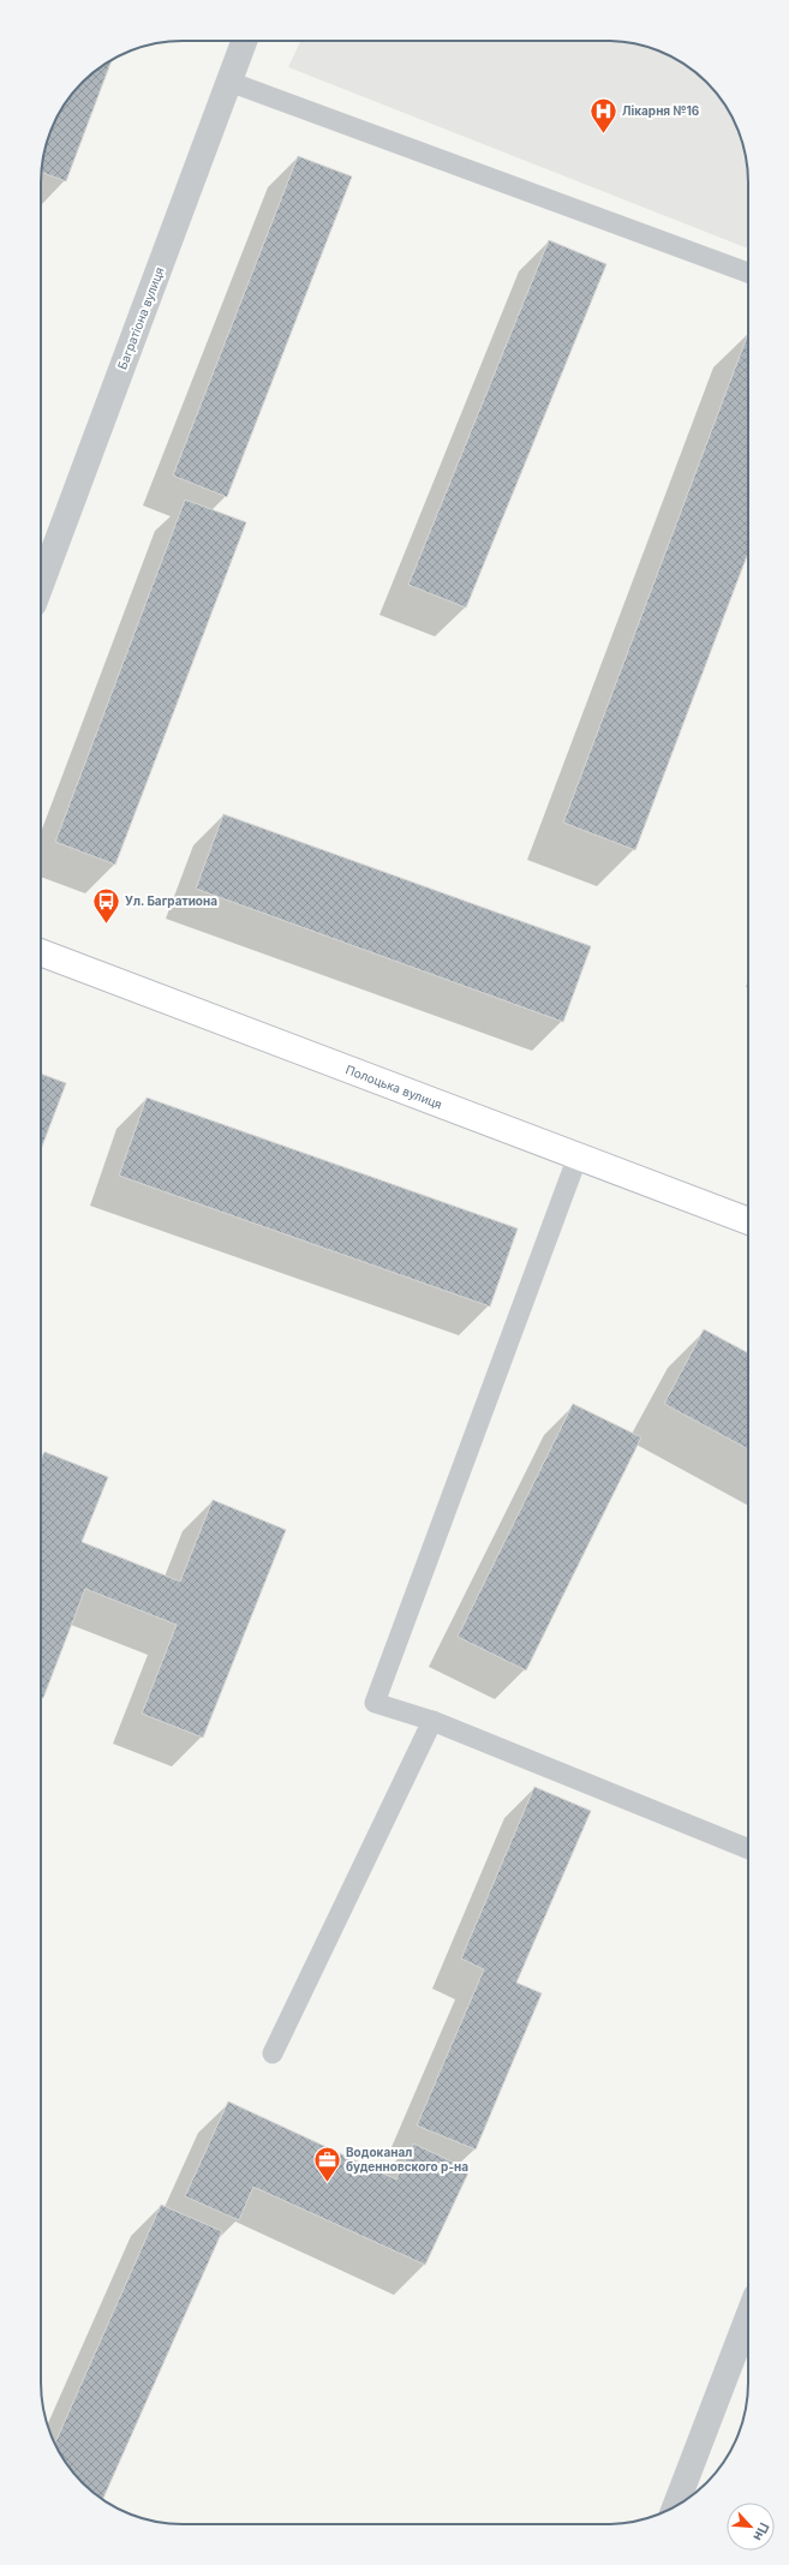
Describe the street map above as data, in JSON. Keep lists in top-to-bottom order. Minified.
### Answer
{"streets":{"main road":["Полоцька вулиця"],"street":["Багратіона вулиця"]},"places":{"hospital":["Лікарня №16"],"bus stop":["Ул. Багратиона"],"office":["Водоканал буденновского р-на"]},"north":"bottom right"}
